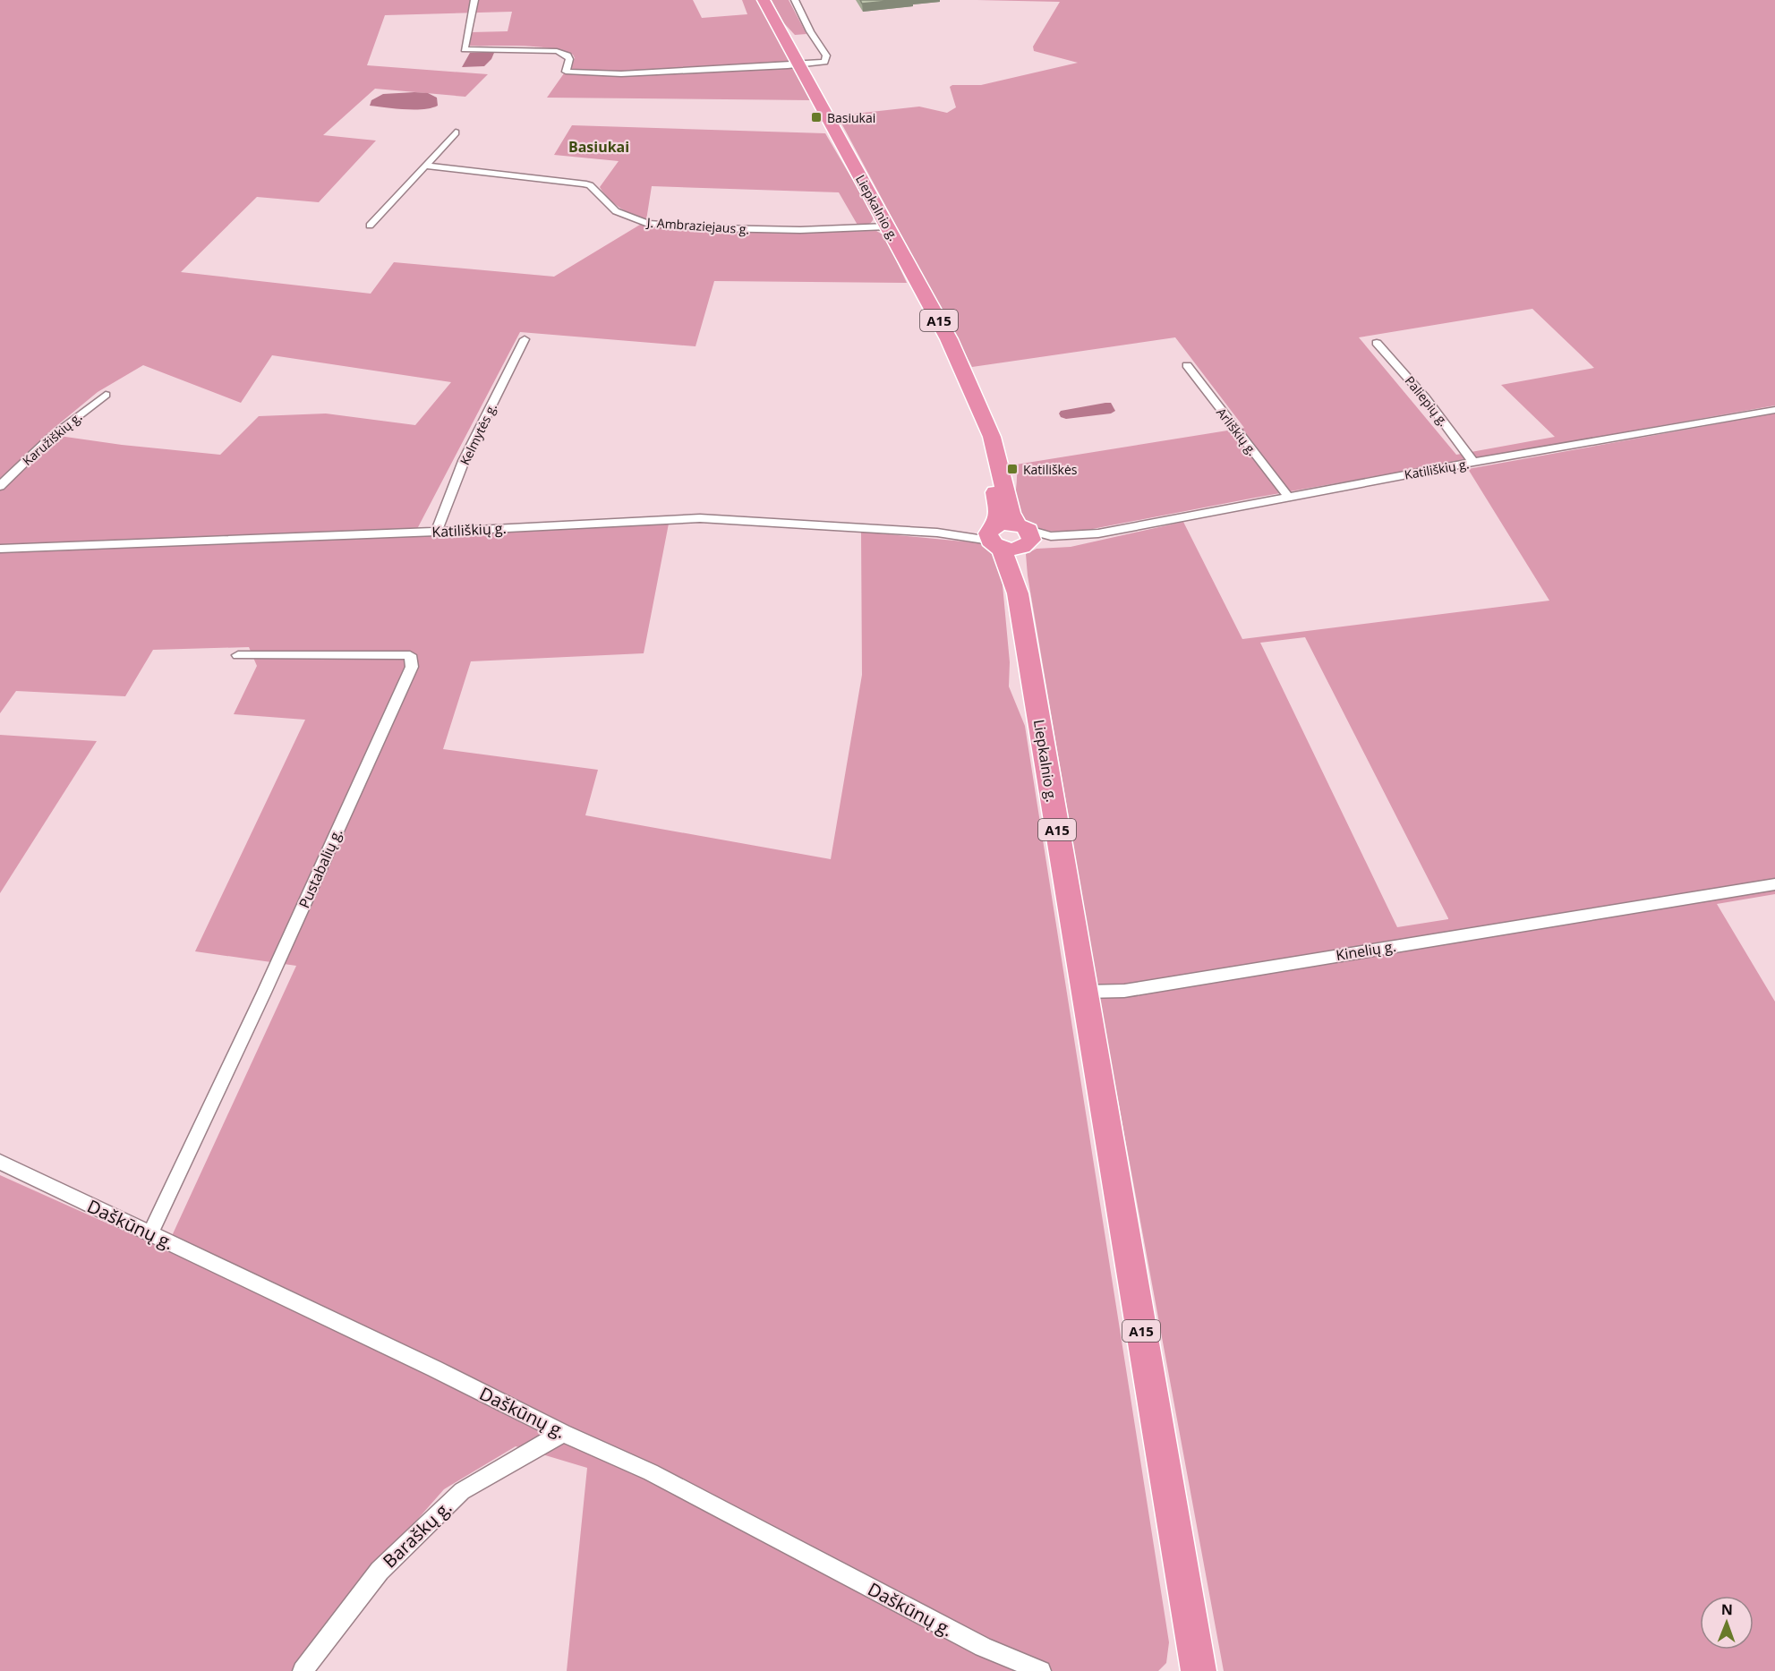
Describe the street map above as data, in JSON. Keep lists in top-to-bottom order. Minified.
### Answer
{"streets":{"highway":["Liepkalnio g.","A15"],"street":["J. Ambraziejaus g.","Paliepių g.","Arliškių g.","Kelmytės g.","Karužiškių g.","Katiliškių g.","Pustabalių g.","Kinelių g.","Daškūnų g.","Baraškų g."]},"crossings":[["Liepkalnio g.","J. Ambraziejaus g."],["Liepkalnio g.","A15"],["Liepkalnio g.","Katiliškių g."],["Liepkalnio g.","Kinelių g."],["A15","Kinelių g."],["Paliepių g.","Katiliškių g."],["Arliškių g.","Katiliškių g."],["Kelmytės g.","Katiliškių g."],["Pustabalių g.","Daškūnų g."],["Daškūnų g.","Baraškų g."]],"districts":["Basiukai"],"places":{"transit":["Basiukai","Katiliškės"]},"north":"top"}
